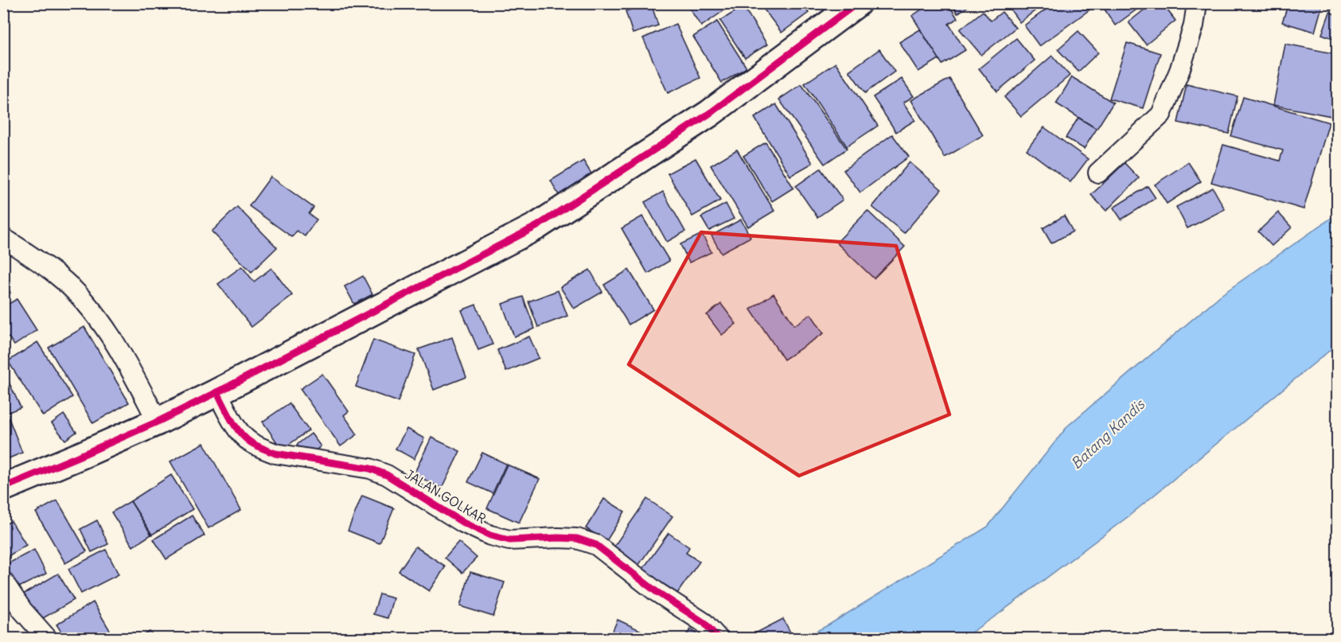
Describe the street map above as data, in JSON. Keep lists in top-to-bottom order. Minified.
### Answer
{"streets":{"street":["JALAN GOLKAR"]},"water":["Batang Kandis"]}
